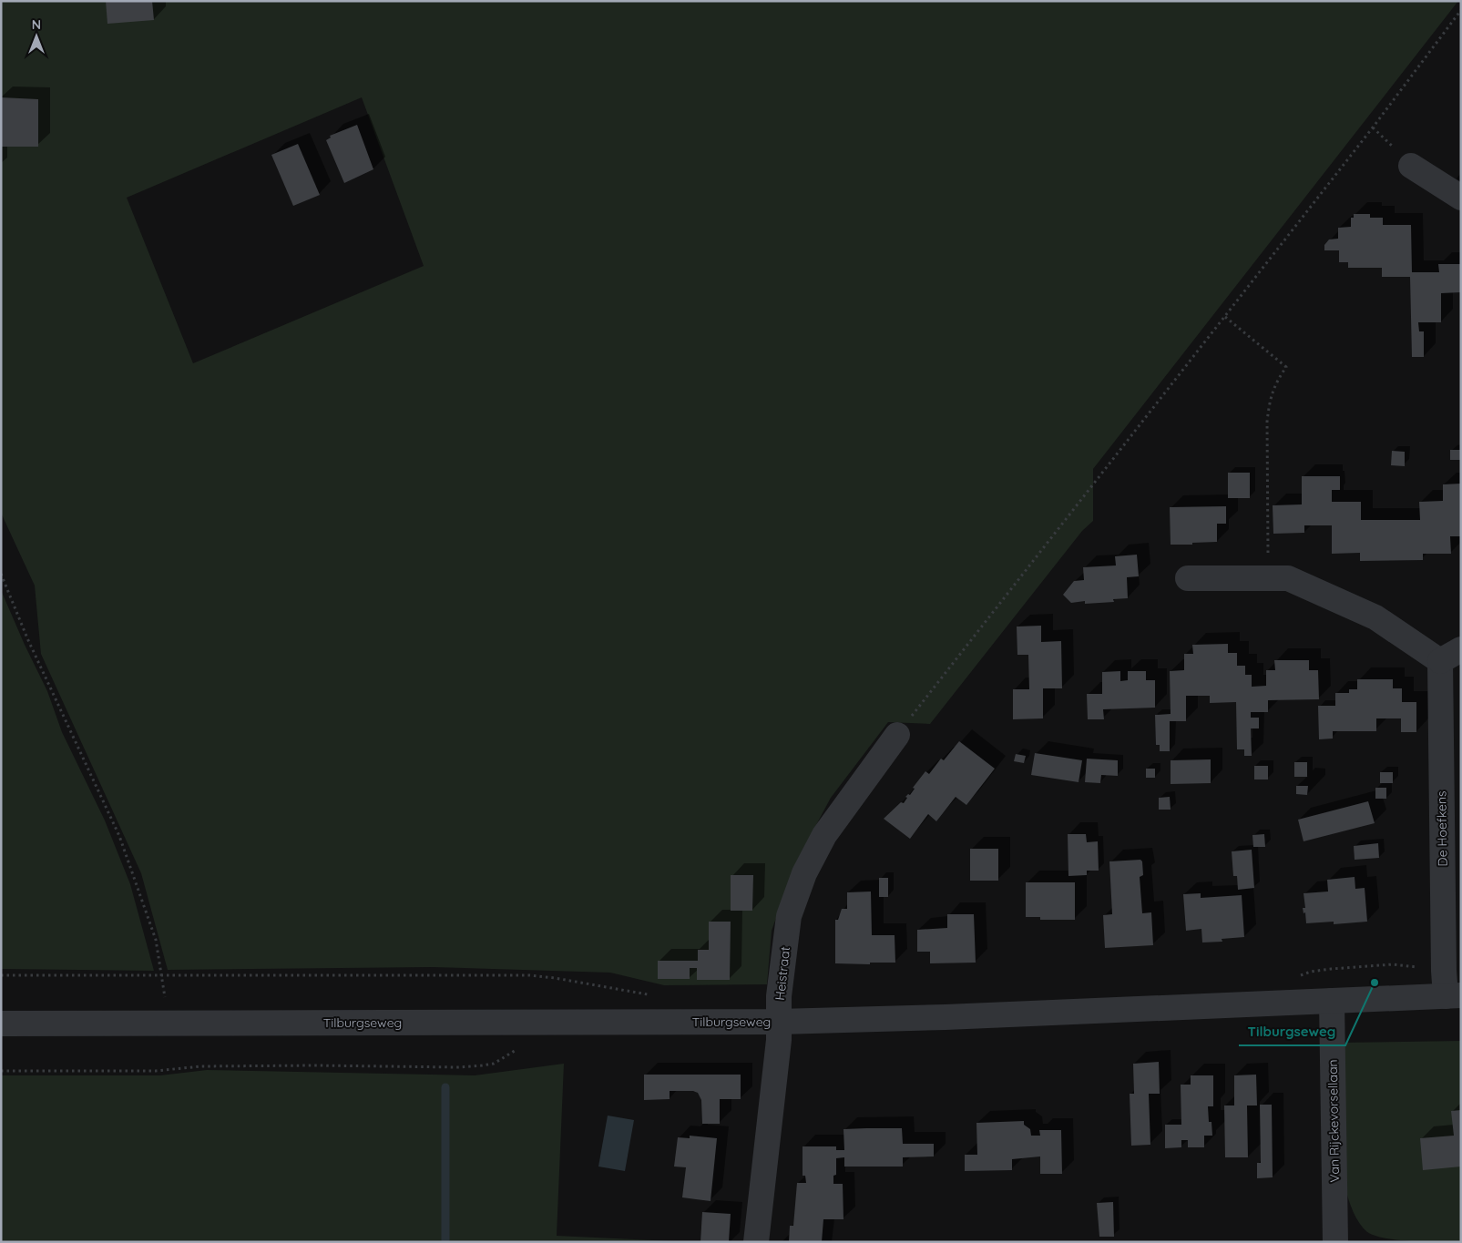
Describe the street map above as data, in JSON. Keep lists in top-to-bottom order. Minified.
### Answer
{"streets":{"street":["De Hoefkens","Heistraat","Tilburgseweg","Van Rijckevorsellaan"]},"crossings":[["De Hoefkens","Tilburgseweg"],["Heistraat","Tilburgseweg"],["Tilburgseweg","Van Rijckevorsellaan"]],"places":["Tilburgseweg"],"north":"top"}
